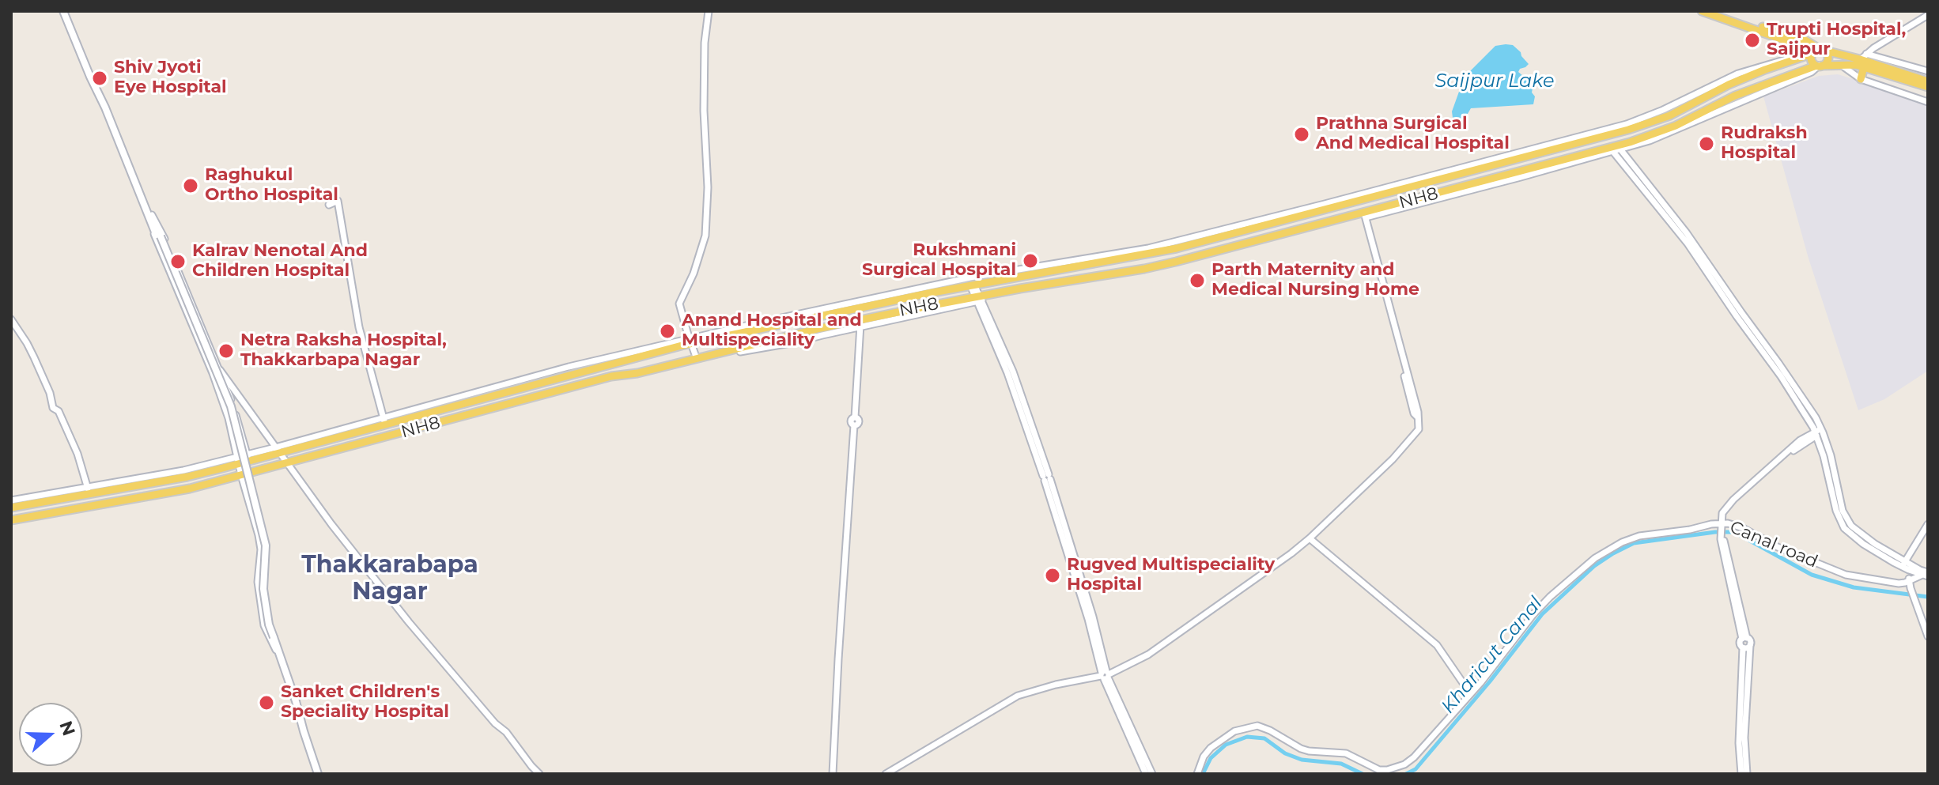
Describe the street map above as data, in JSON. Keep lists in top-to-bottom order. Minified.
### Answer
{"streets":{"main road":["NH8"],"street":["Canal road"]},"districts":["Thakkarabapa Nagar"],"water":["Saijpur Lake","Kharicut Canal"],"places":["Trupti Hospital, Saijpur","Shiv Jyoti Eye Hospital","Prathna Surgical And Medical Hospital","Rudraksh Hospital","Raghukul Ortho Hospital","Rukshmani Surgical Hospital","Kalrav Nenotal And Children Hospital","Parth Maternity and Medical Nursing Home","Anand Hospital and Multispeciality","Netra Raksha Hospital, Thakkarbapa Nagar","Rugved Multispeciality Hospital","Sanket Children's Speciality Hospital"],"north":"right"}
